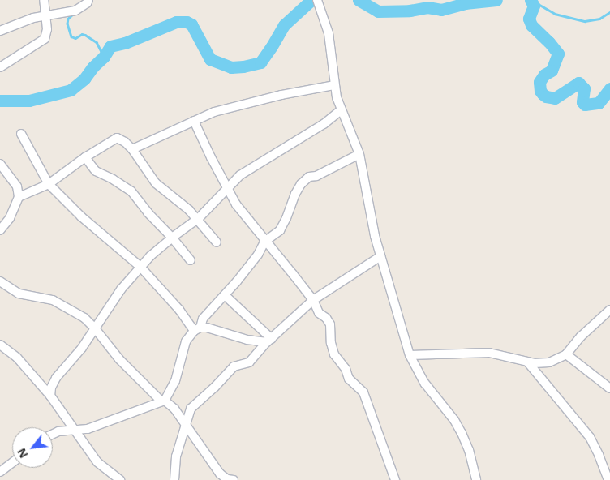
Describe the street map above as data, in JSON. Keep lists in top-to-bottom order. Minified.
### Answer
{"north":"bottom left"}
